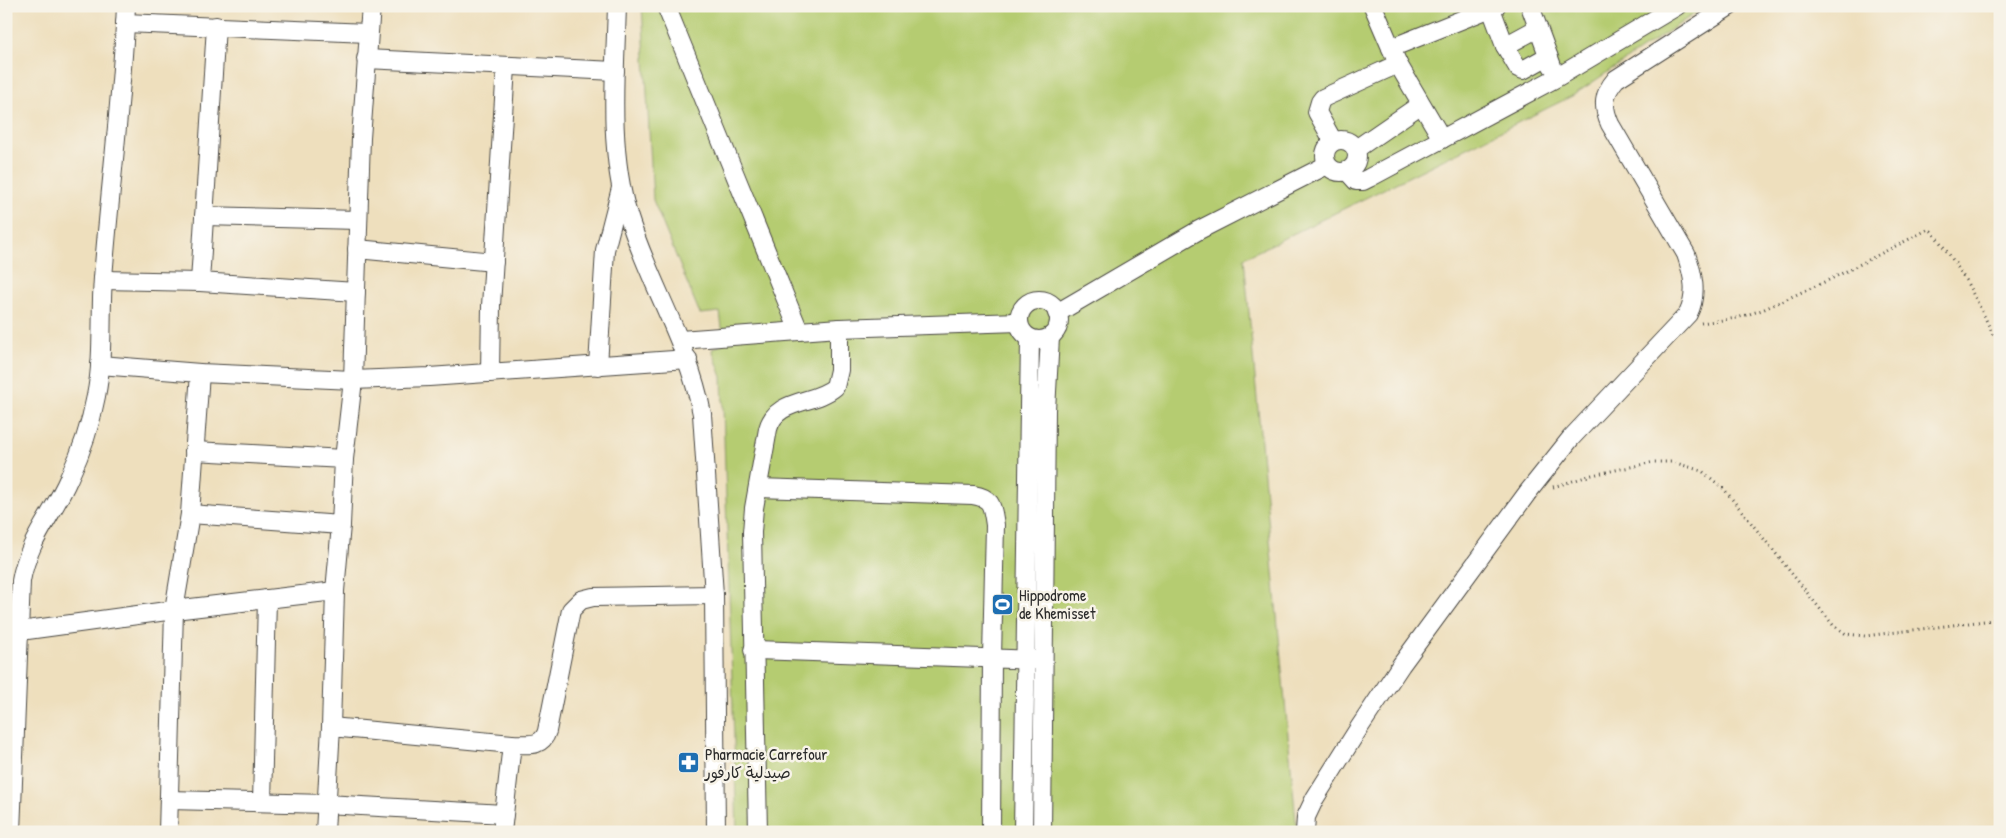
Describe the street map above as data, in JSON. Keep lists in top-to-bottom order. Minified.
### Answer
{"places":{"sports":["Hippodrome de Khemisset"],"pharmacy":["Pharmacie Carrefour صيدلية كارفور"]}}
